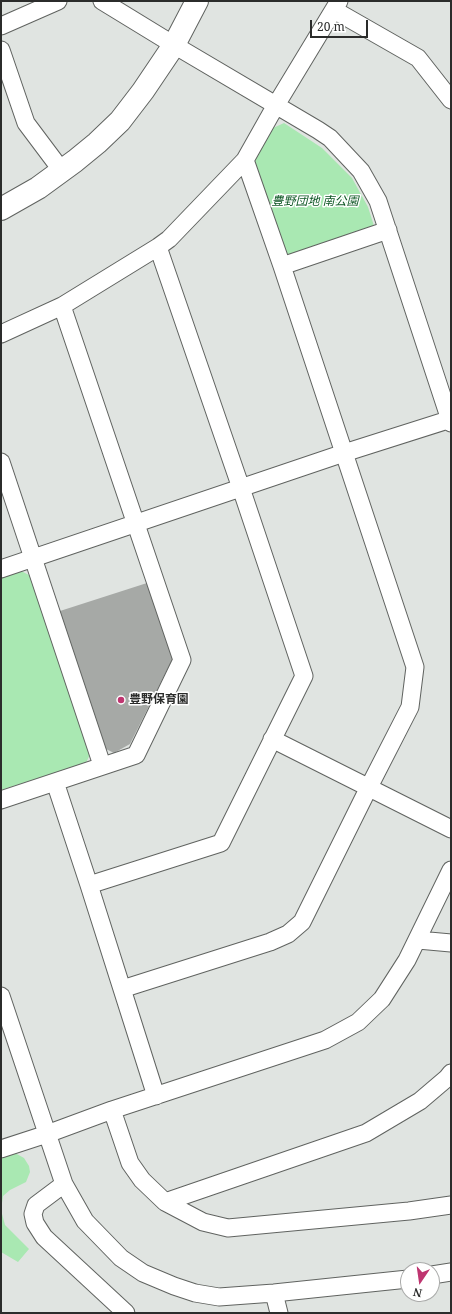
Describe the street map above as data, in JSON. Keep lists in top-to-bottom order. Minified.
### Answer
{"parks":["豊野団地 南公園"],"places":["豊野保育園"],"scale_bar":"20 m","north":"bottom"}
